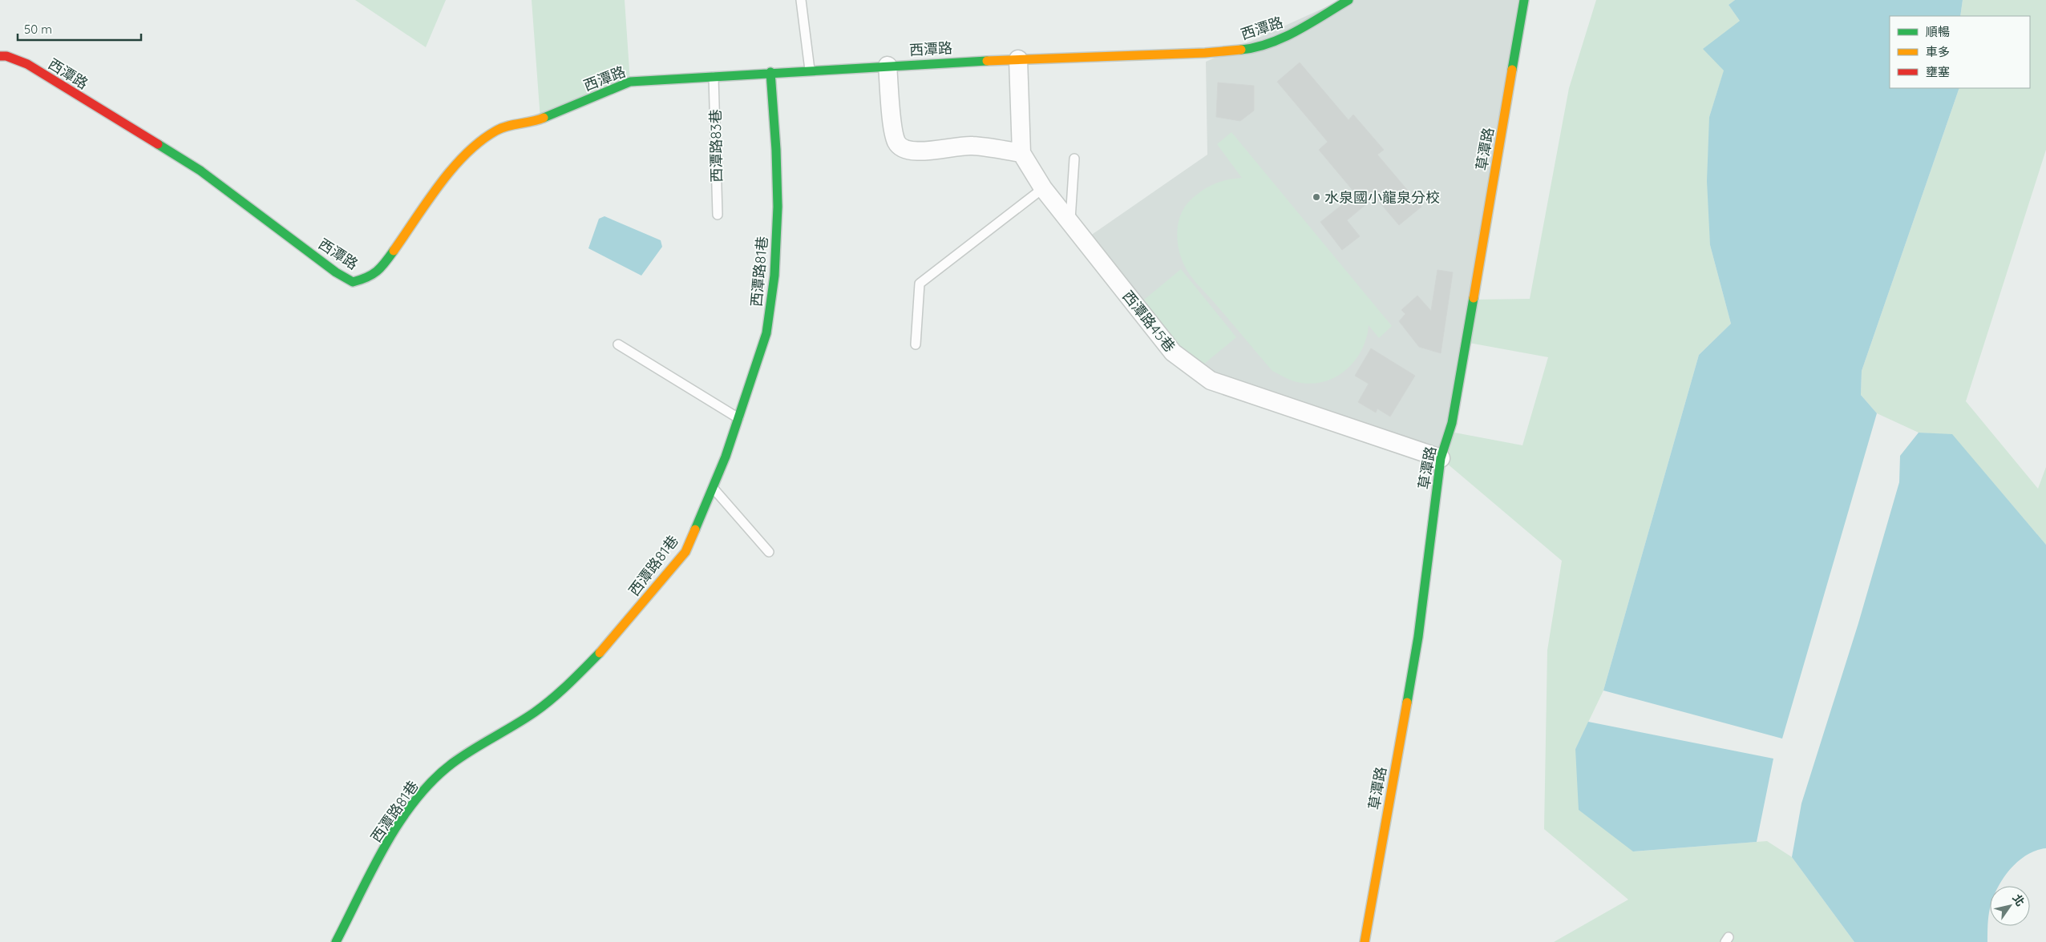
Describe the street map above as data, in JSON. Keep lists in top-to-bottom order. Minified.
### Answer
{"streets":{"street":["西潭路","草潭路","西潭路81巷","西潭路45巷"],"lane":["西潭路83巷"]},"crossings":[["西潭路","西潭路83巷"],["西潭路","西潭路81巷"],["西潭路","西潭路45巷"],["草潭路","西潭路45巷"]],"places":["水泉國小龍泉分校"],"legend":["順暢","車多","壅塞"],"scale_bar":"50 m","north":"top right"}
